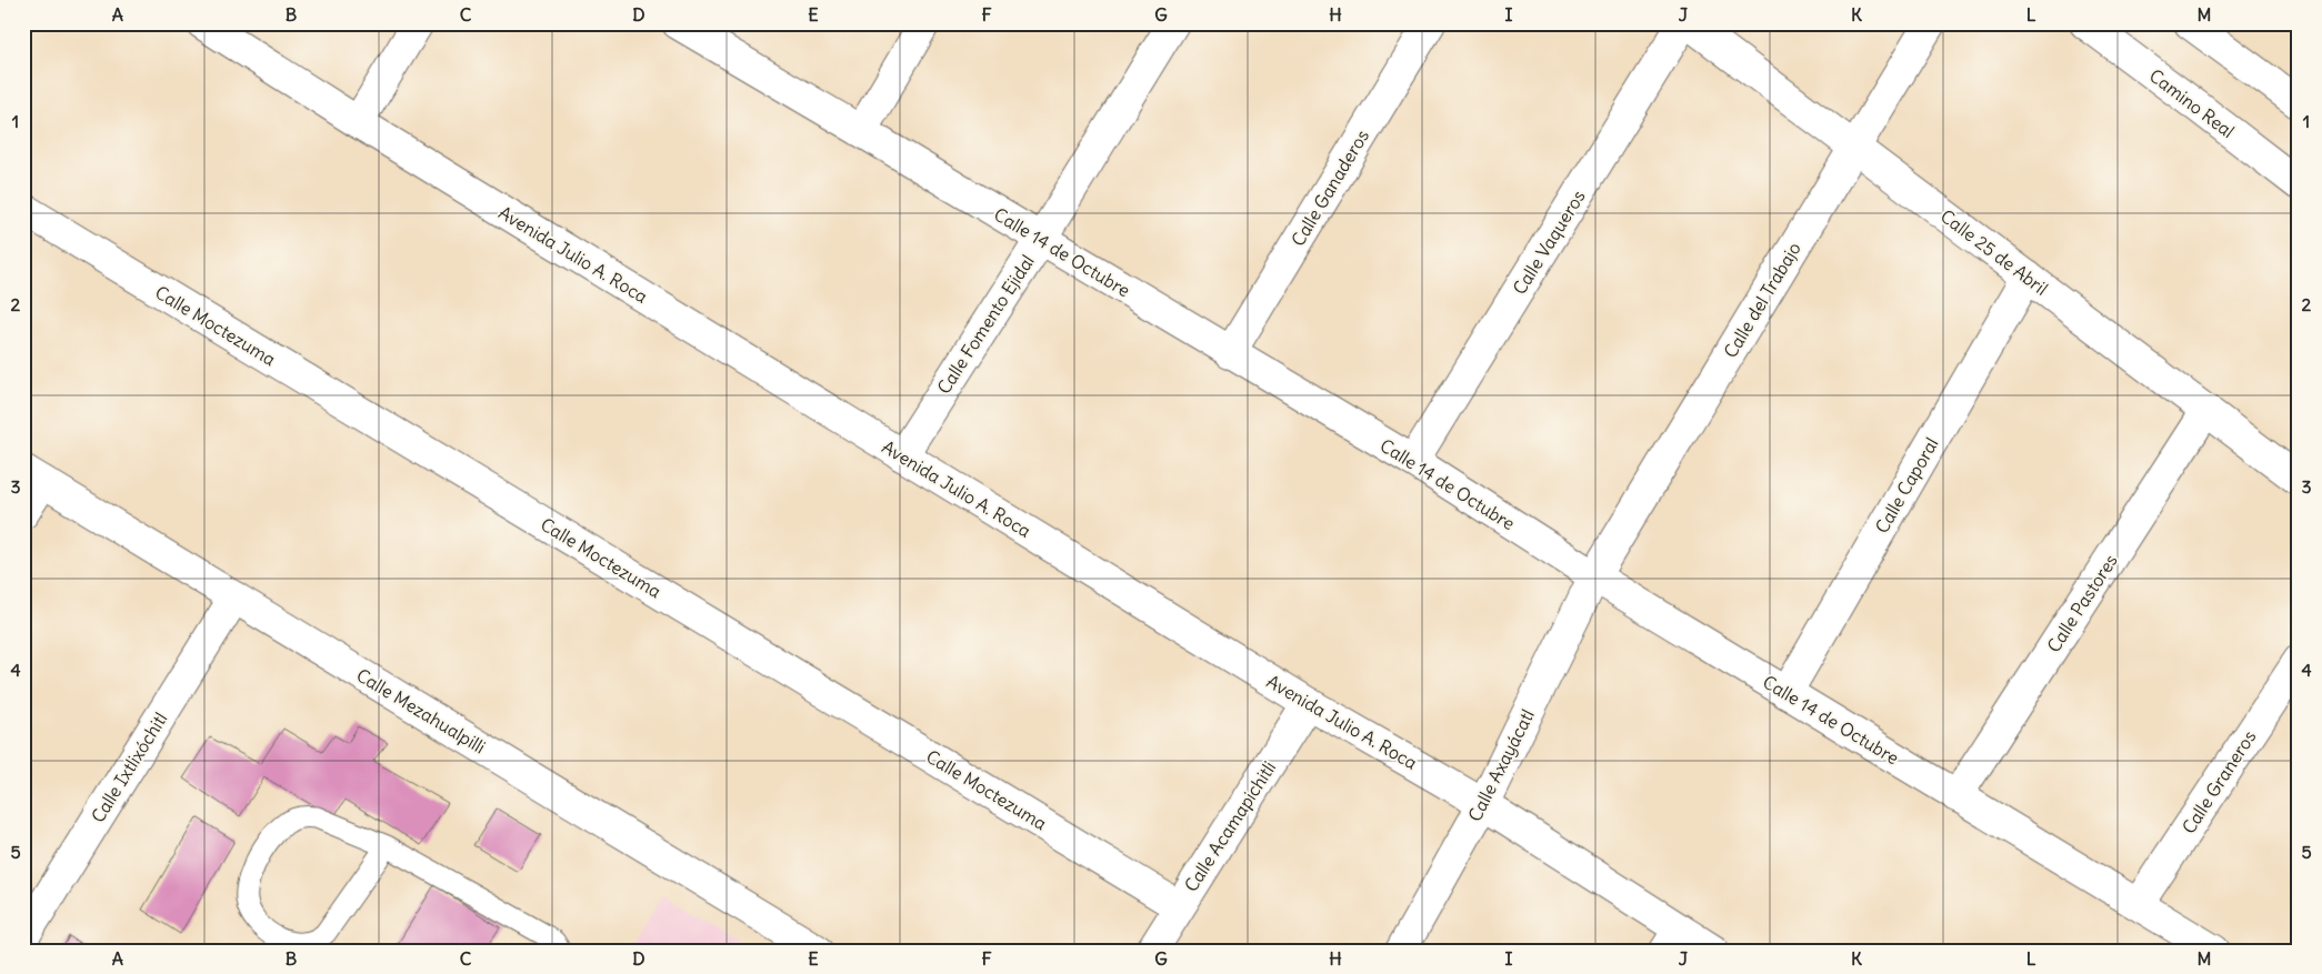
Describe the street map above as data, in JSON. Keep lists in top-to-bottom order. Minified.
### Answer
{"streets":{"street":["Camino Real","Calle Ganaderos","Calle Vaqueros","Calle 14 de Octubre","Calle 25 de Abril","Avenida Julio A. Roca","Calle del Trabajo","Calle Fomento Ejidal","Calle Moctezuma","Calle Caporal","Calle Pastores","Calle Mezahualpilli","Calle Axayácatl","Calle Ixtlixóchitl","Calle Graneros","Calle Acamapichitli"]},"crossings":[["Calle Ganaderos","Calle 14 de Octubre"],["Calle Vaqueros","Calle 14 de Octubre"],["Calle 14 de Octubre","Calle del Trabajo"],["Calle 14 de Octubre","Calle Fomento Ejidal"],["Calle 14 de Octubre","Calle Caporal"],["Calle 14 de Octubre","Calle Pastores"],["Calle 14 de Octubre","Calle Axayácatl"],["Calle 14 de Octubre","Calle Graneros"],["Calle 25 de Abril","Calle del Trabajo"],["Calle 25 de Abril","Calle Caporal"],["Calle 25 de Abril","Calle Pastores"],["Avenida Julio A. Roca","Calle Fomento Ejidal"],["Avenida Julio A. Roca","Calle Axayácatl"],["Avenida Julio A. Roca","Calle Acamapichitli"],["Calle del Trabajo","Calle Axayácatl"],["Calle Moctezuma","Calle Acamapichitli"],["Calle Mezahualpilli","Calle Ixtlixóchitl"]],"grid":{"columns":["A","B","C","D","E","F","G","H","I","J","K","L","M"],"rows":["1","2","3","4","5"]}}
